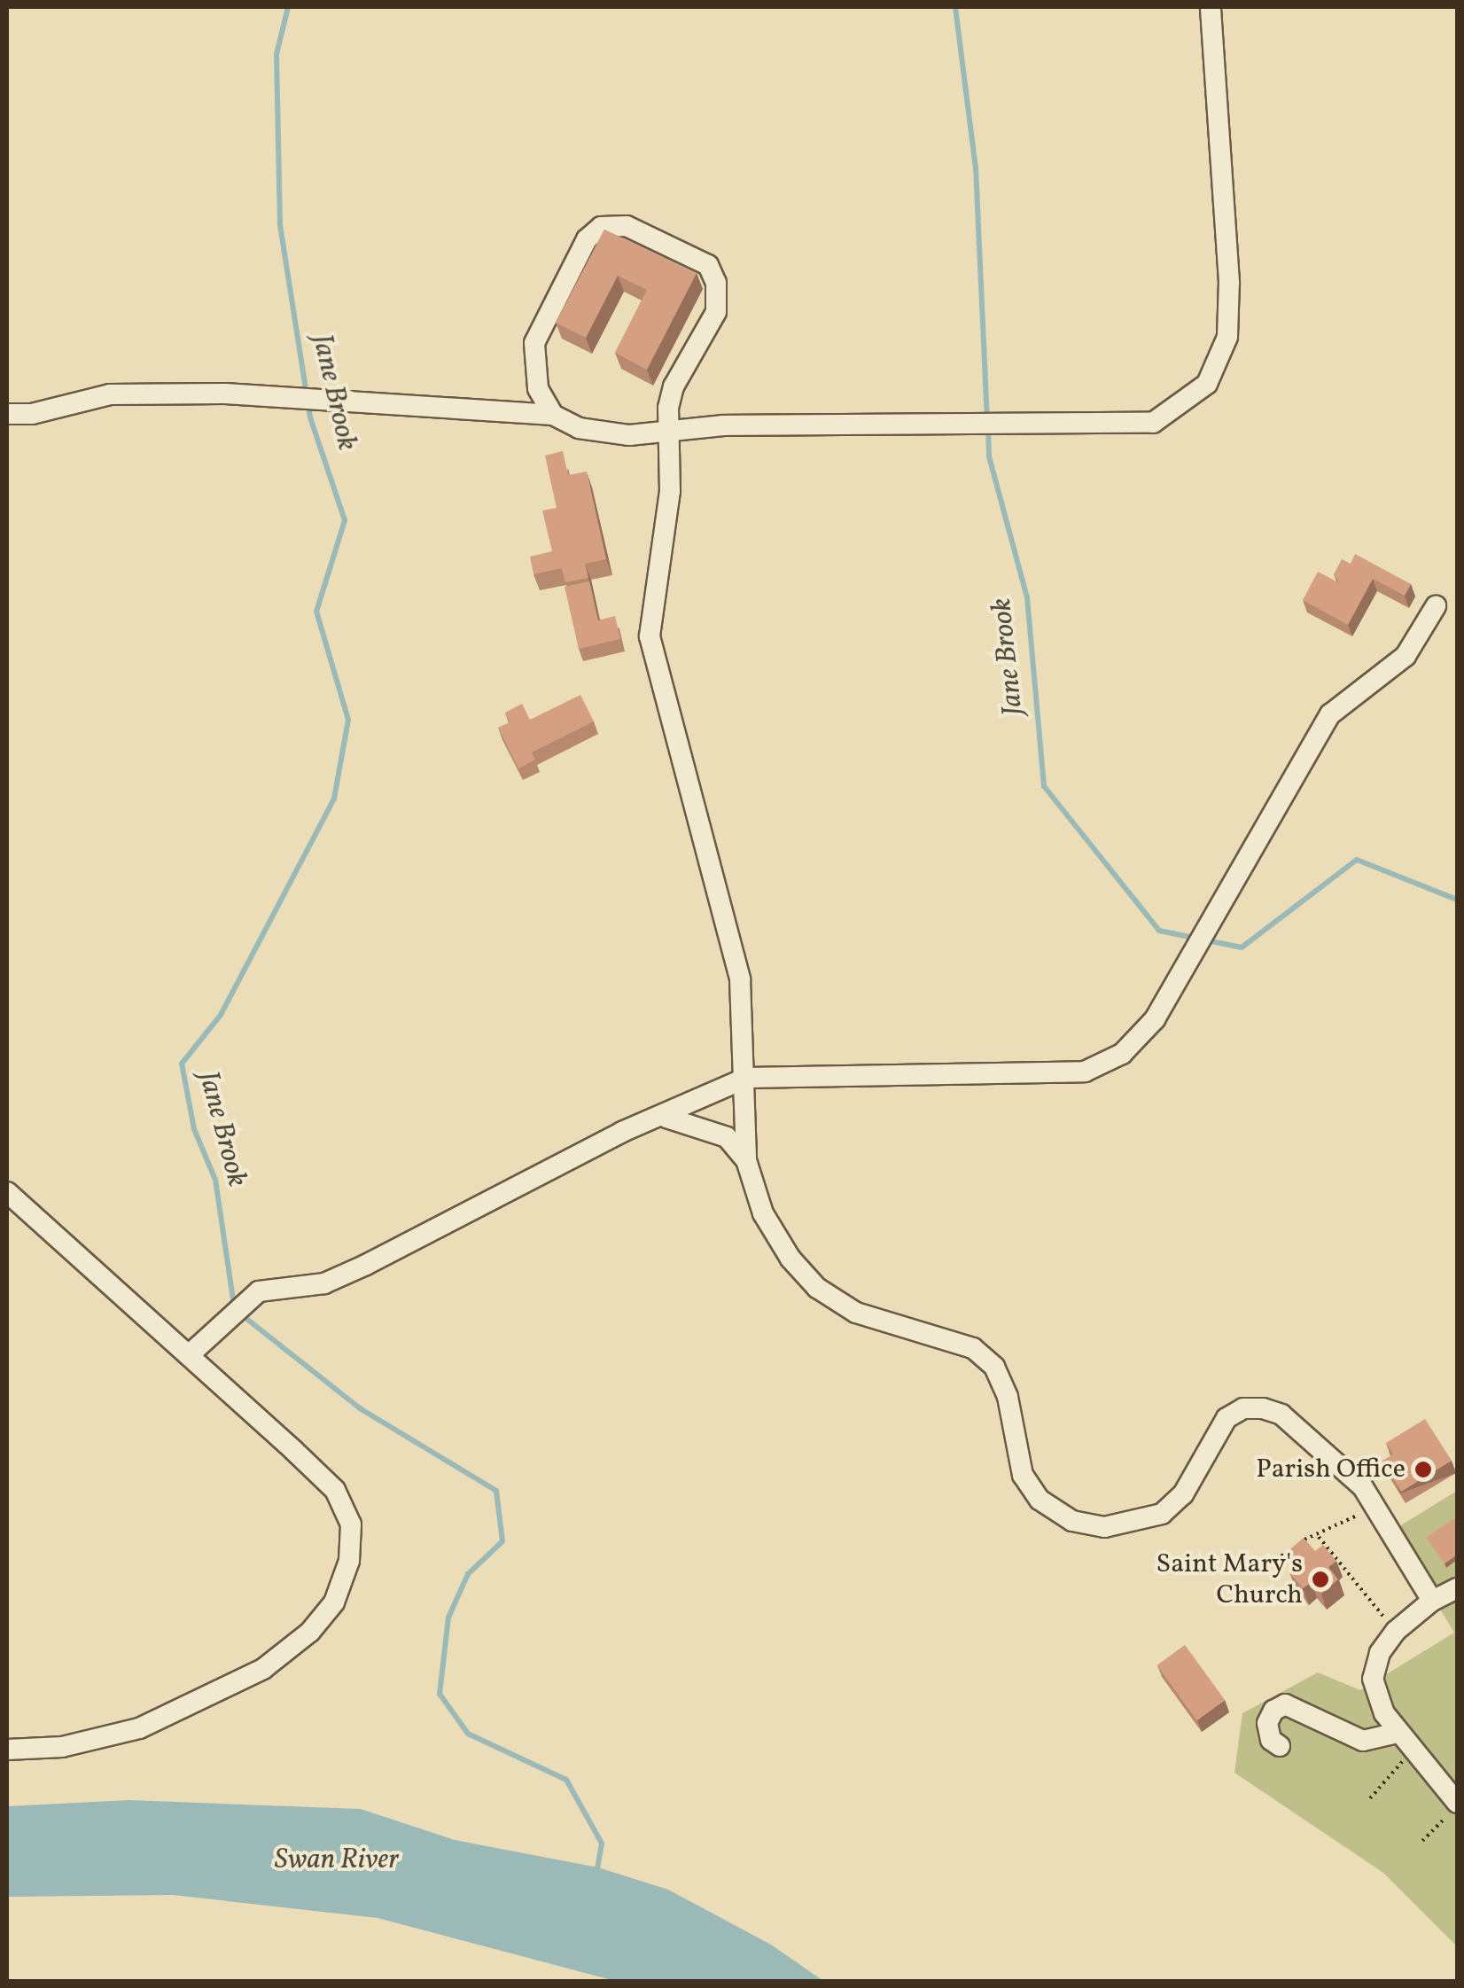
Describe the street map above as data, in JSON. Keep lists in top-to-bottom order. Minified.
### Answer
{"water":["Jane Brook","Swan River"],"places":["Parish Office","Saint Mary's Church"]}
